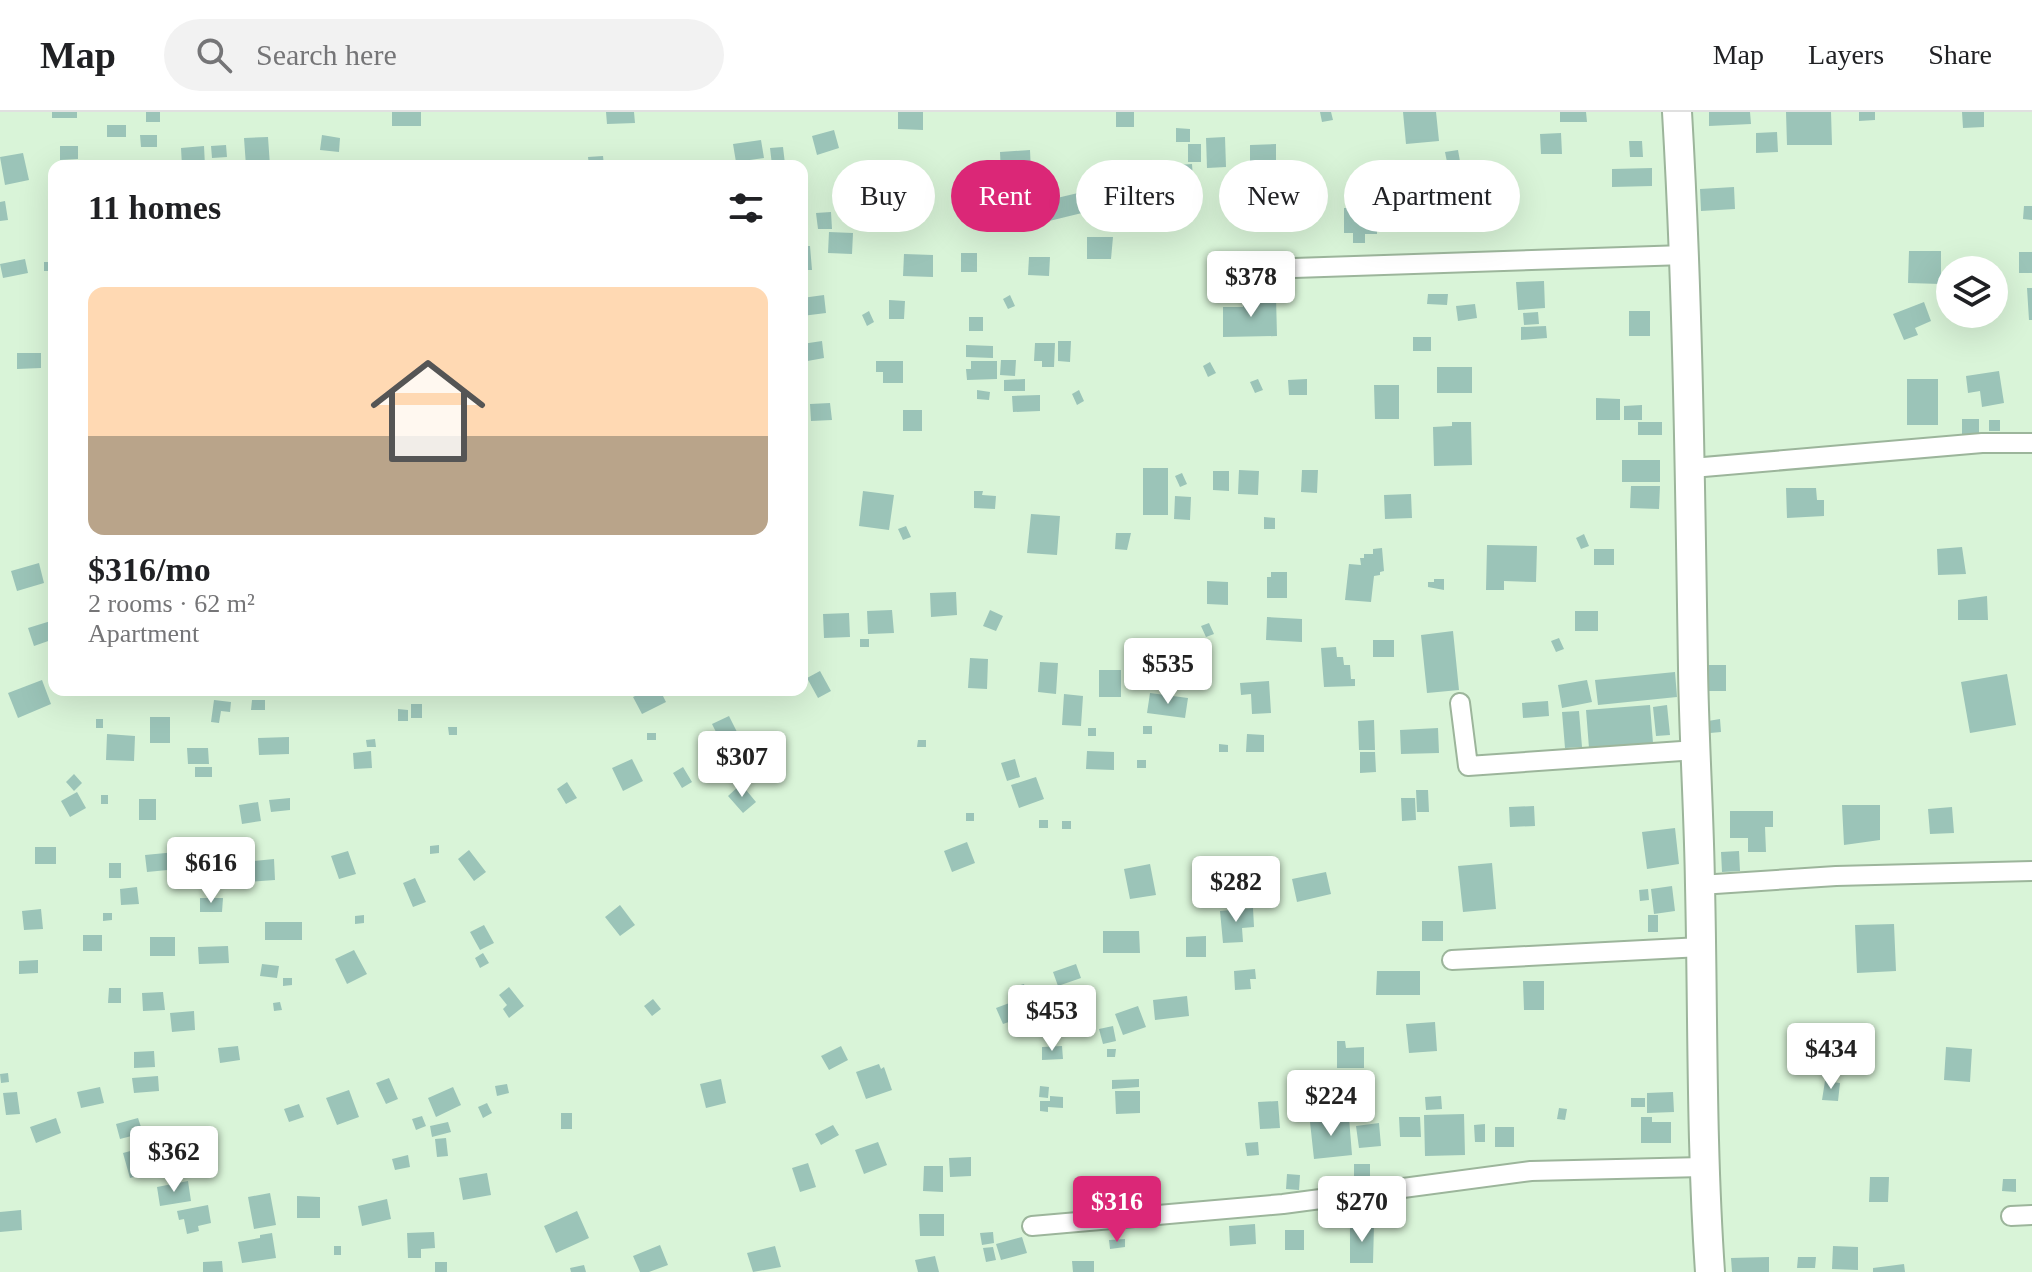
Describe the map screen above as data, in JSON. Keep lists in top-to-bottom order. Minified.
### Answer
{"page":{"header":"Map","search":"Search here","nav":["Map","Layers","Share"],"chip":["Buy","Rent","Filters","New","Apartment"],"heading":"11 homes","price":["$378","$535","$307","$616","$282","$453","$434","$224","$362","$316","$270"],"list":[{"name":"$316/mo","note":"2 rooms · 62 m² · Apartment"}]}}
